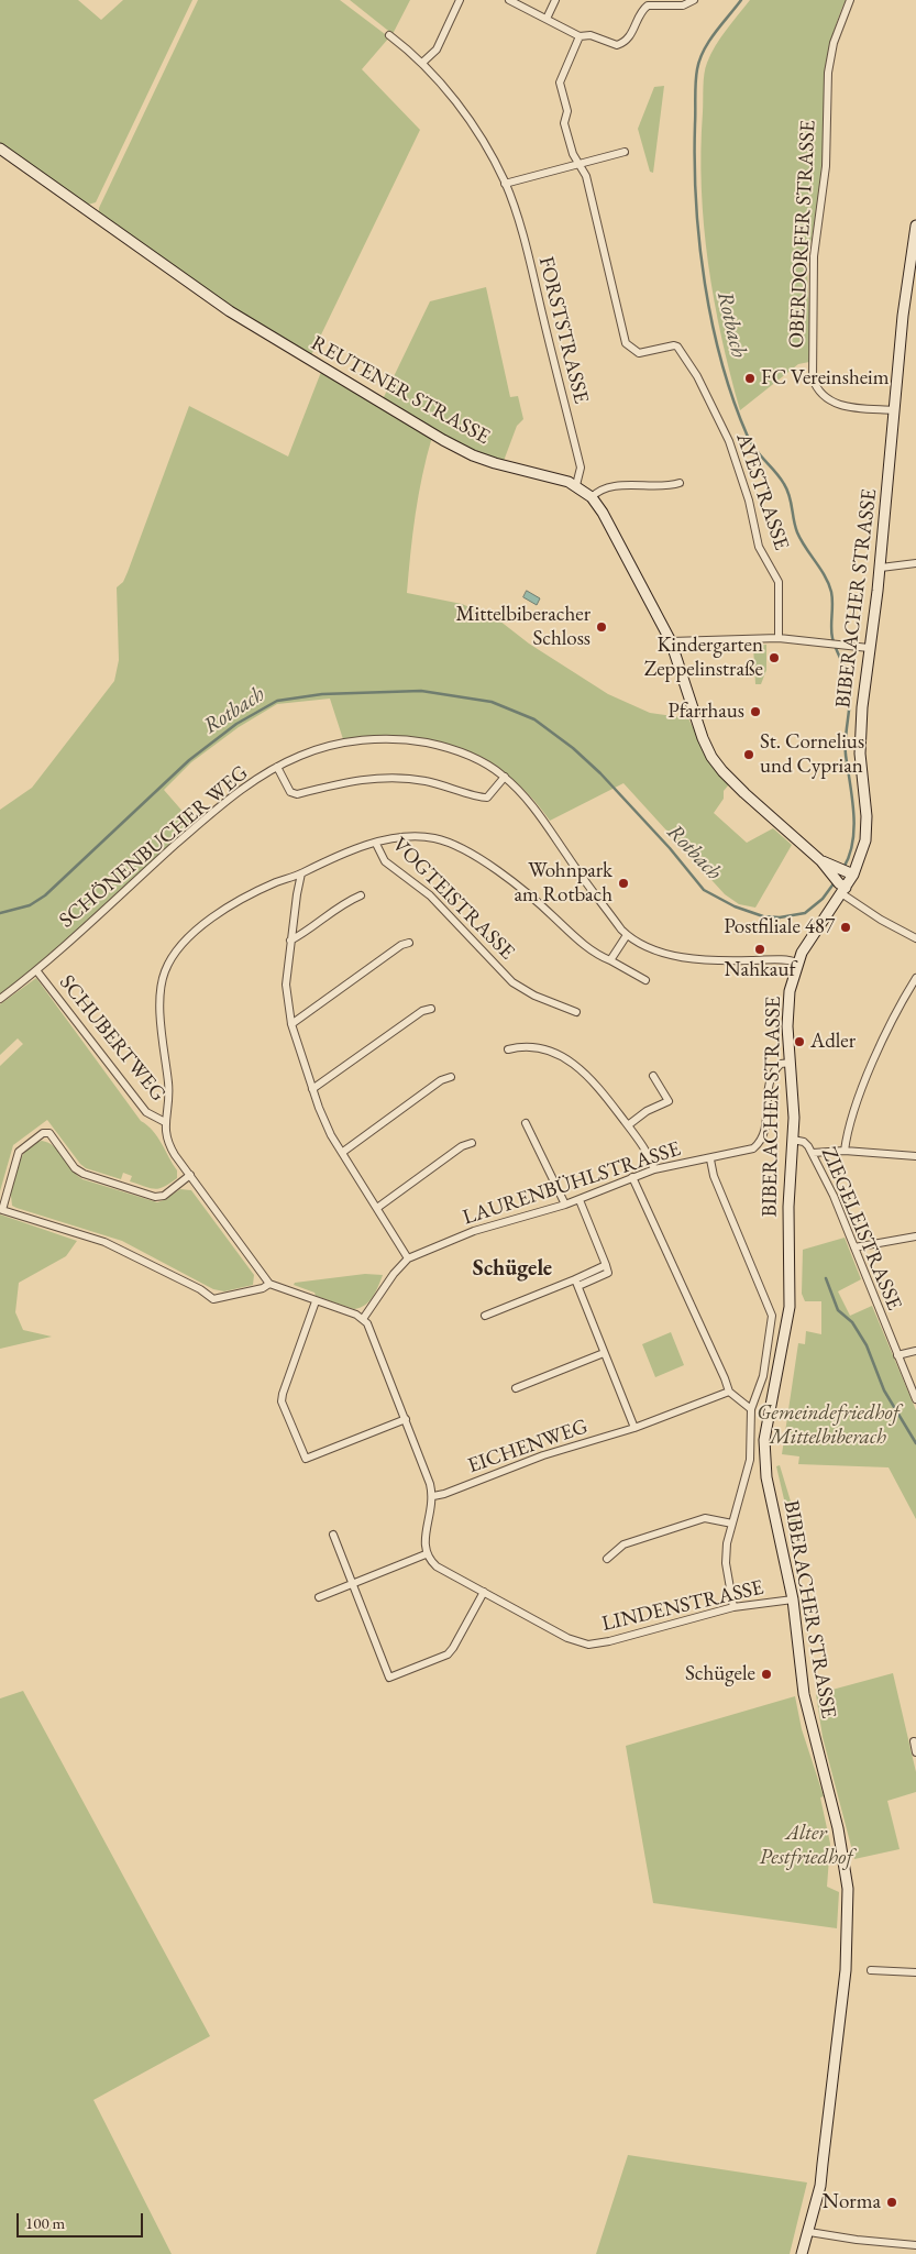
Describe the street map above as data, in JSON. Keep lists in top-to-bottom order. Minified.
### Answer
{"streets":{"street":["OBERDORFER STRASSE","FORSTSTRASSE","REUTENER STRASSE","AYESTRASSE","BIBERACHER STRASSE","SCHÖNENBUCHER WEG","VOGTEISTRASSE","SCHUBERTWEG","LAURENBÜHLSTRASSE","ZIEGELEISTRASSE","EICHENWEG","LINDENSTRASSE"]},"crossings":[["OBERDORFER STRASSE","BIBERACHER STRASSE"],["FORSTSTRASSE","REUTENER STRASSE"],["BIBERACHER STRASSE","SCHÖNENBUCHER WEG"],["BIBERACHER STRASSE","LAURENBÜHLSTRASSE"],["BIBERACHER STRASSE","ZIEGELEISTRASSE"],["BIBERACHER STRASSE","LINDENSTRASSE"],["SCHÖNENBUCHER WEG","SCHUBERTWEG"]],"districts":["Schügele"],"water":["Rotbach"],"parks":["Gemeindefriedhof Mittelbiberach","Alter Pestfriedhof"],"places":["FC Vereinsheim","Mittelbiberacher Schloss","Kindergarten Zeppelinstraße","Pfarrhaus","St. Cornelius und Cyprian","Wohnpark am Rotbach","Postfiliale 487","Nahkauf","Adler","Schügele","Norma"],"scale_bar":"100 m"}
